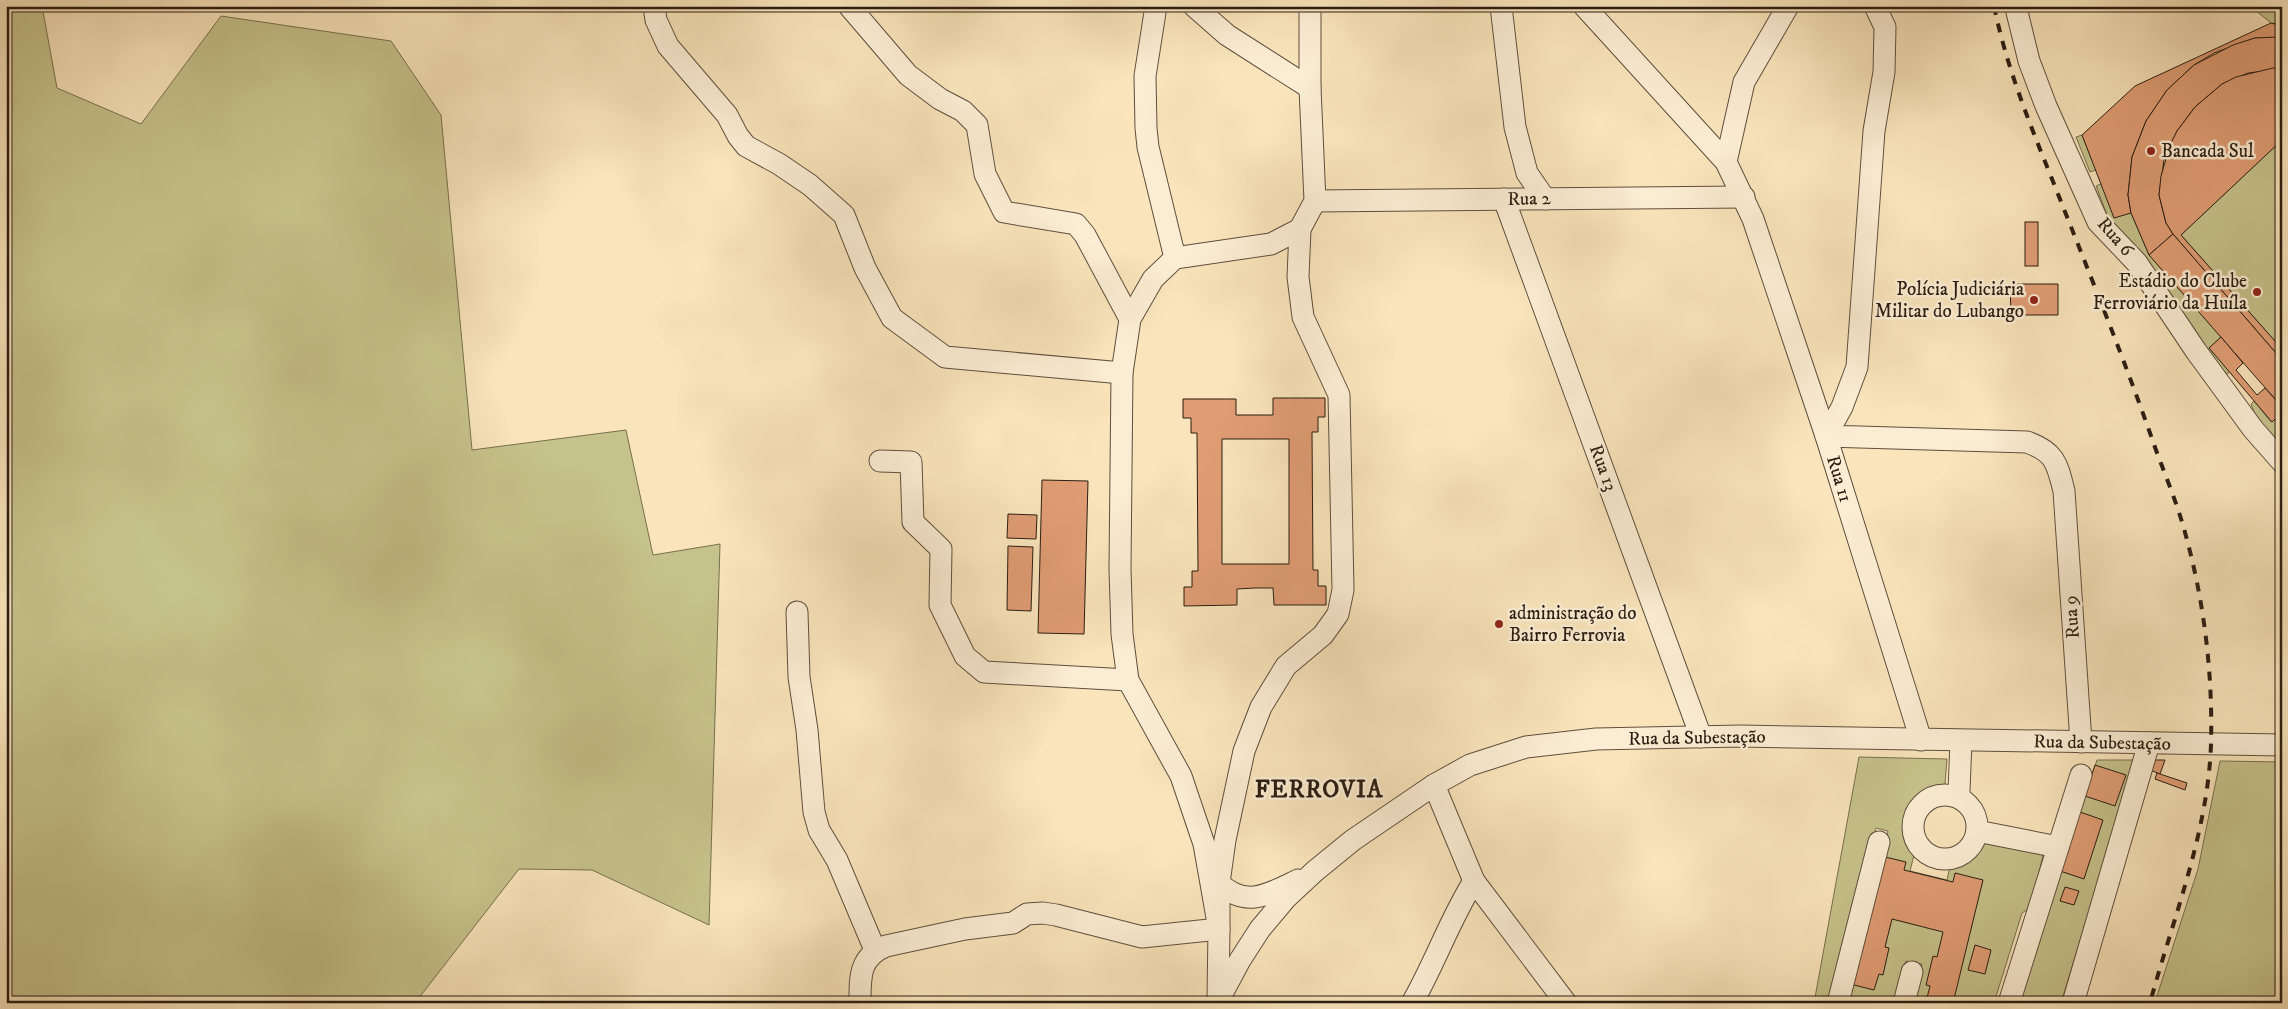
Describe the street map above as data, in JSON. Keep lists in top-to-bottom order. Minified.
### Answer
{"streets":{"street":["Rua 2","Rua 6","Rua 13","Rua 11","Rua 9","Rua da Subestação"]},"crossings":[["Rua 2","Rua 13"],["Rua 2","Rua 11"],["Rua 13","Rua da Subestação"],["Rua 11","Rua 9"],["Rua 11","Rua da Subestação"],["Rua 9","Rua da Subestação"]],"districts":["FERROVIA"],"places":["Bancada Sul","Estádio do Clube Ferroviário da Huíla","Polícia Judiciária Militar do Lubango","administração do Bairro Ferrovia"]}
